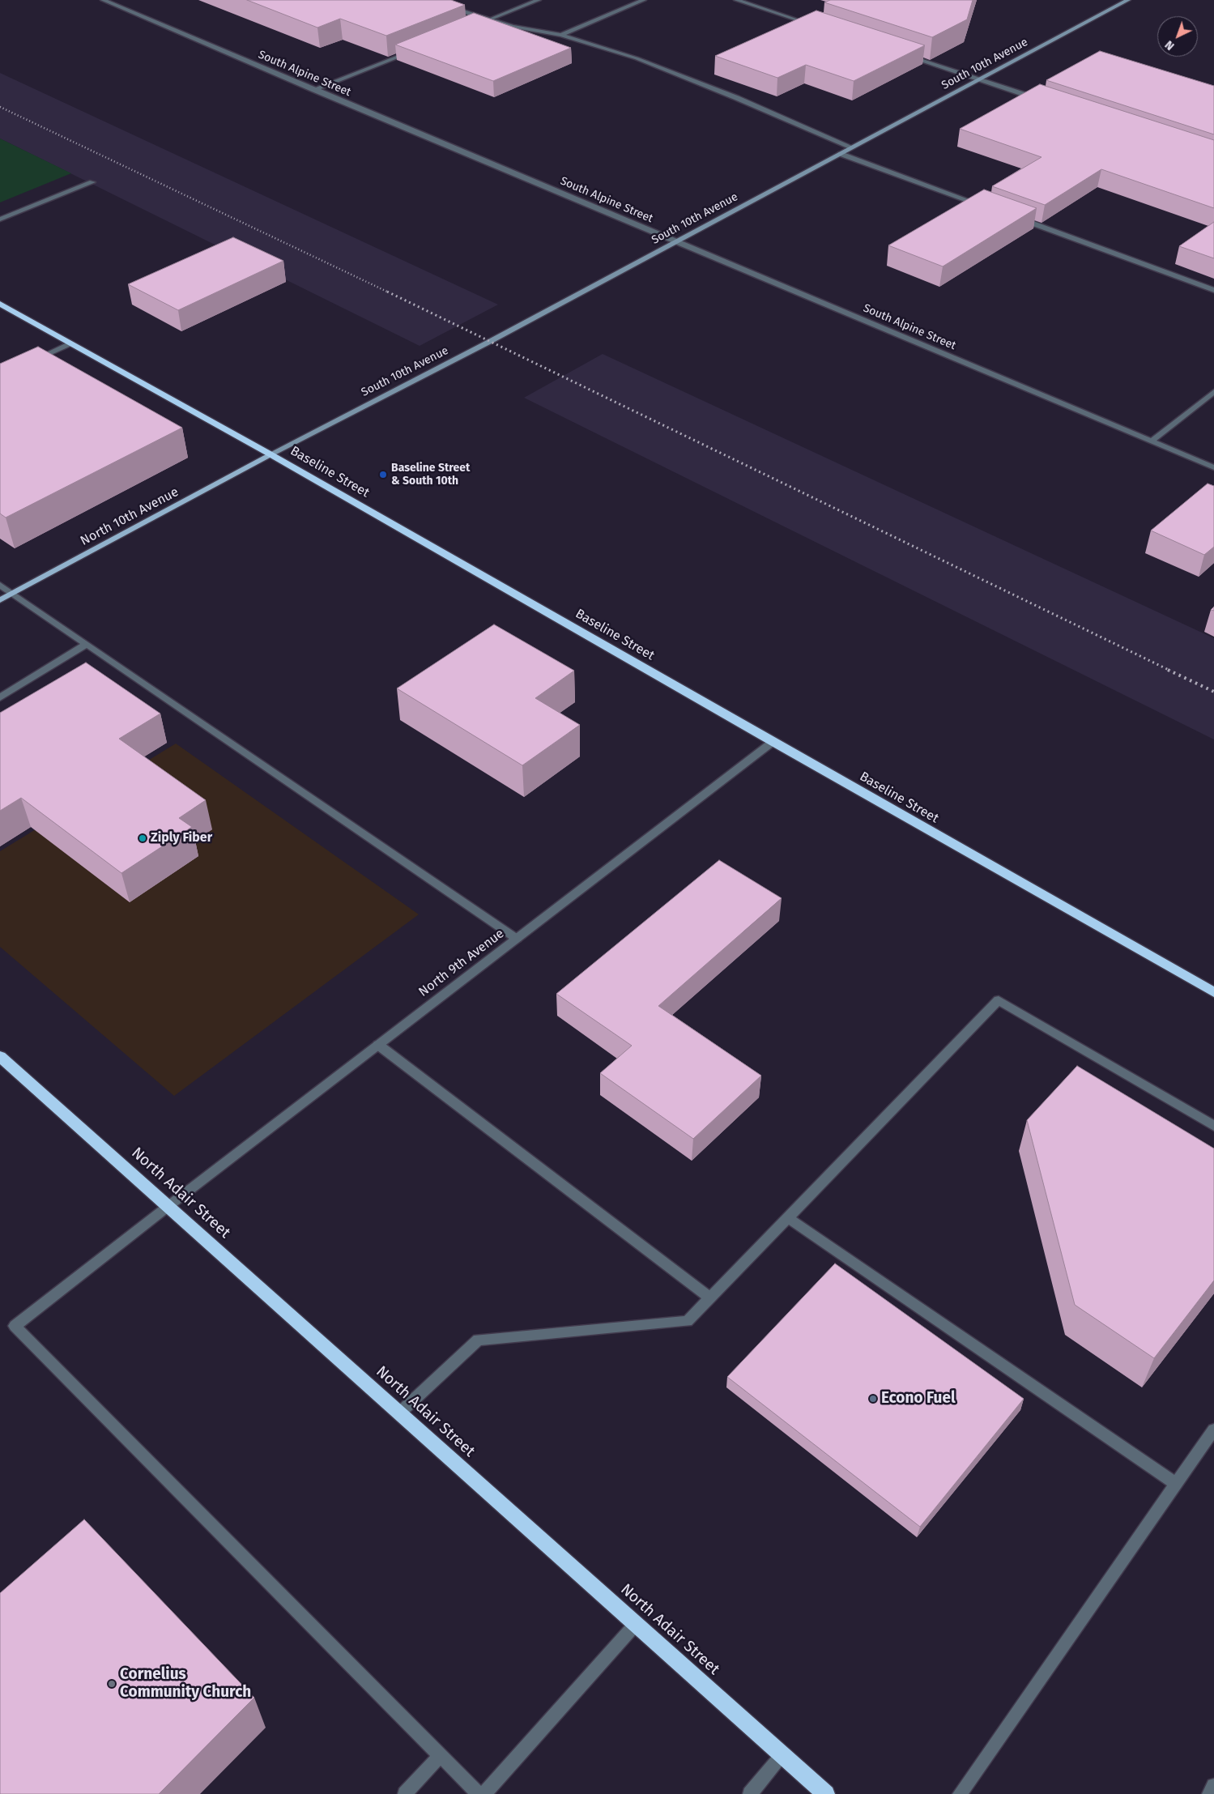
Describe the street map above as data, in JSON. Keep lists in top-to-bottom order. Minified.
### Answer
{"streets":{"highway":["Baseline Street","North Adair Street"],"main road":["South 10th Avenue","North 10th Avenue"],"street":["South Alpine Street","North 9th Avenue"]},"crossings":[["South 10th Avenue","South Alpine Street"],["South 10th Avenue","Baseline Street"],["South 10th Avenue","North 10th Avenue"],["Baseline Street","North 10th Avenue"],["Baseline Street","North 9th Avenue"],["North 9th Avenue","North Adair Street"]],"places":["Baseline Street & South 10th","Ziply Fiber","Econo Fuel","Cornelius Community Church"],"north":"bottom left"}
